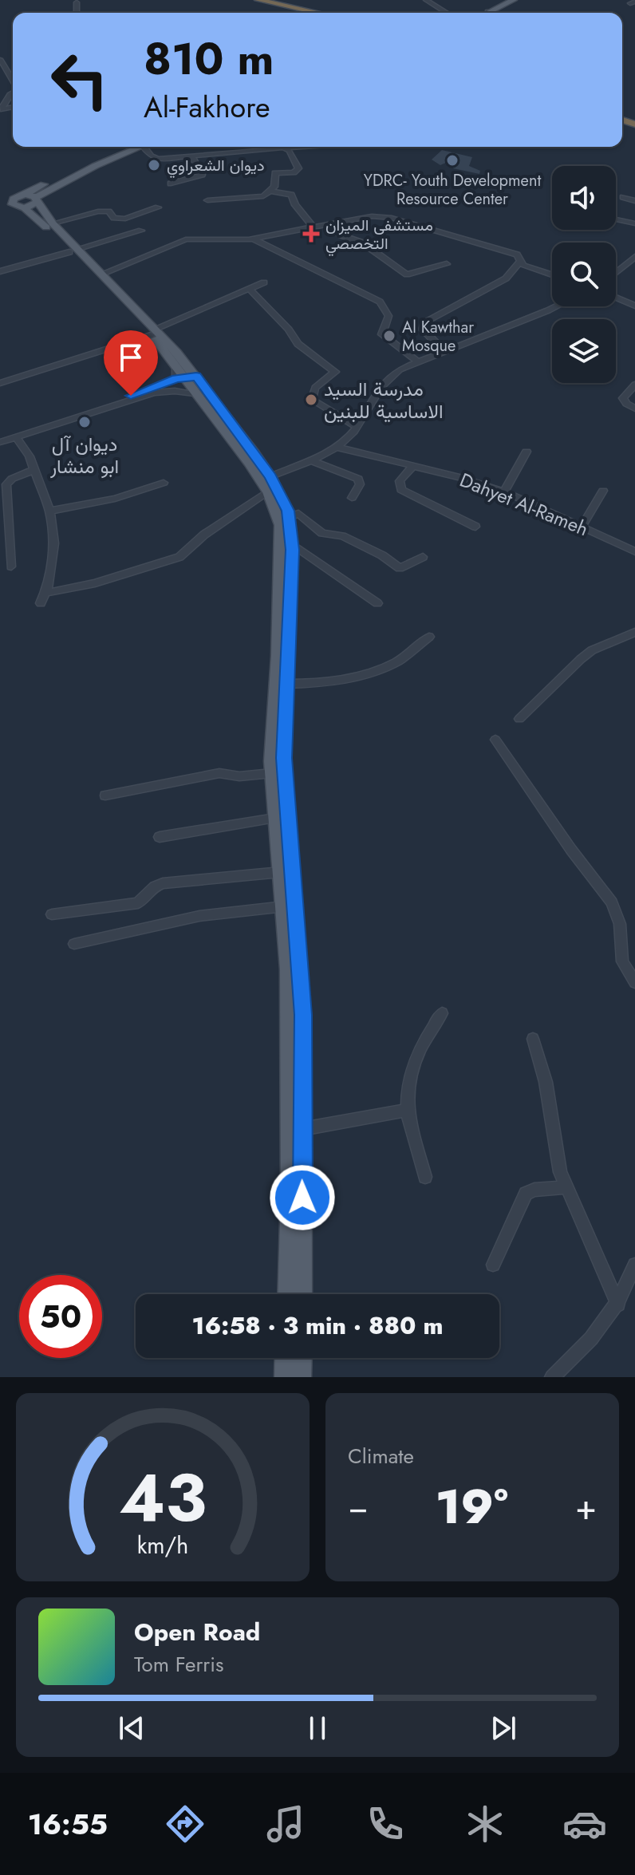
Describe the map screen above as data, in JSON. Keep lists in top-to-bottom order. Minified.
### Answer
{"streets":{"street":["Dahyet Al-Rameh"]},"places":{"other":["YDRC- Youth Development Resource Center","ديوان الشعراوي","Al Kawthar Mosque","مدرسة السيد الاساسية للبنين","ديوان آل ابو منشار"],"health":["مستشفى الميزان التخصصي"]},"page":{"turn":["810 m","Al-Fakhore"],"limit":"50","trip":"16:58 · 3 min · 880 m","tile":"Climate","heat":["−","19°","+"],"song":["Open Road","Tom Ferris"],"tabs":"16:55","gauge":["43","km/h"]}}
